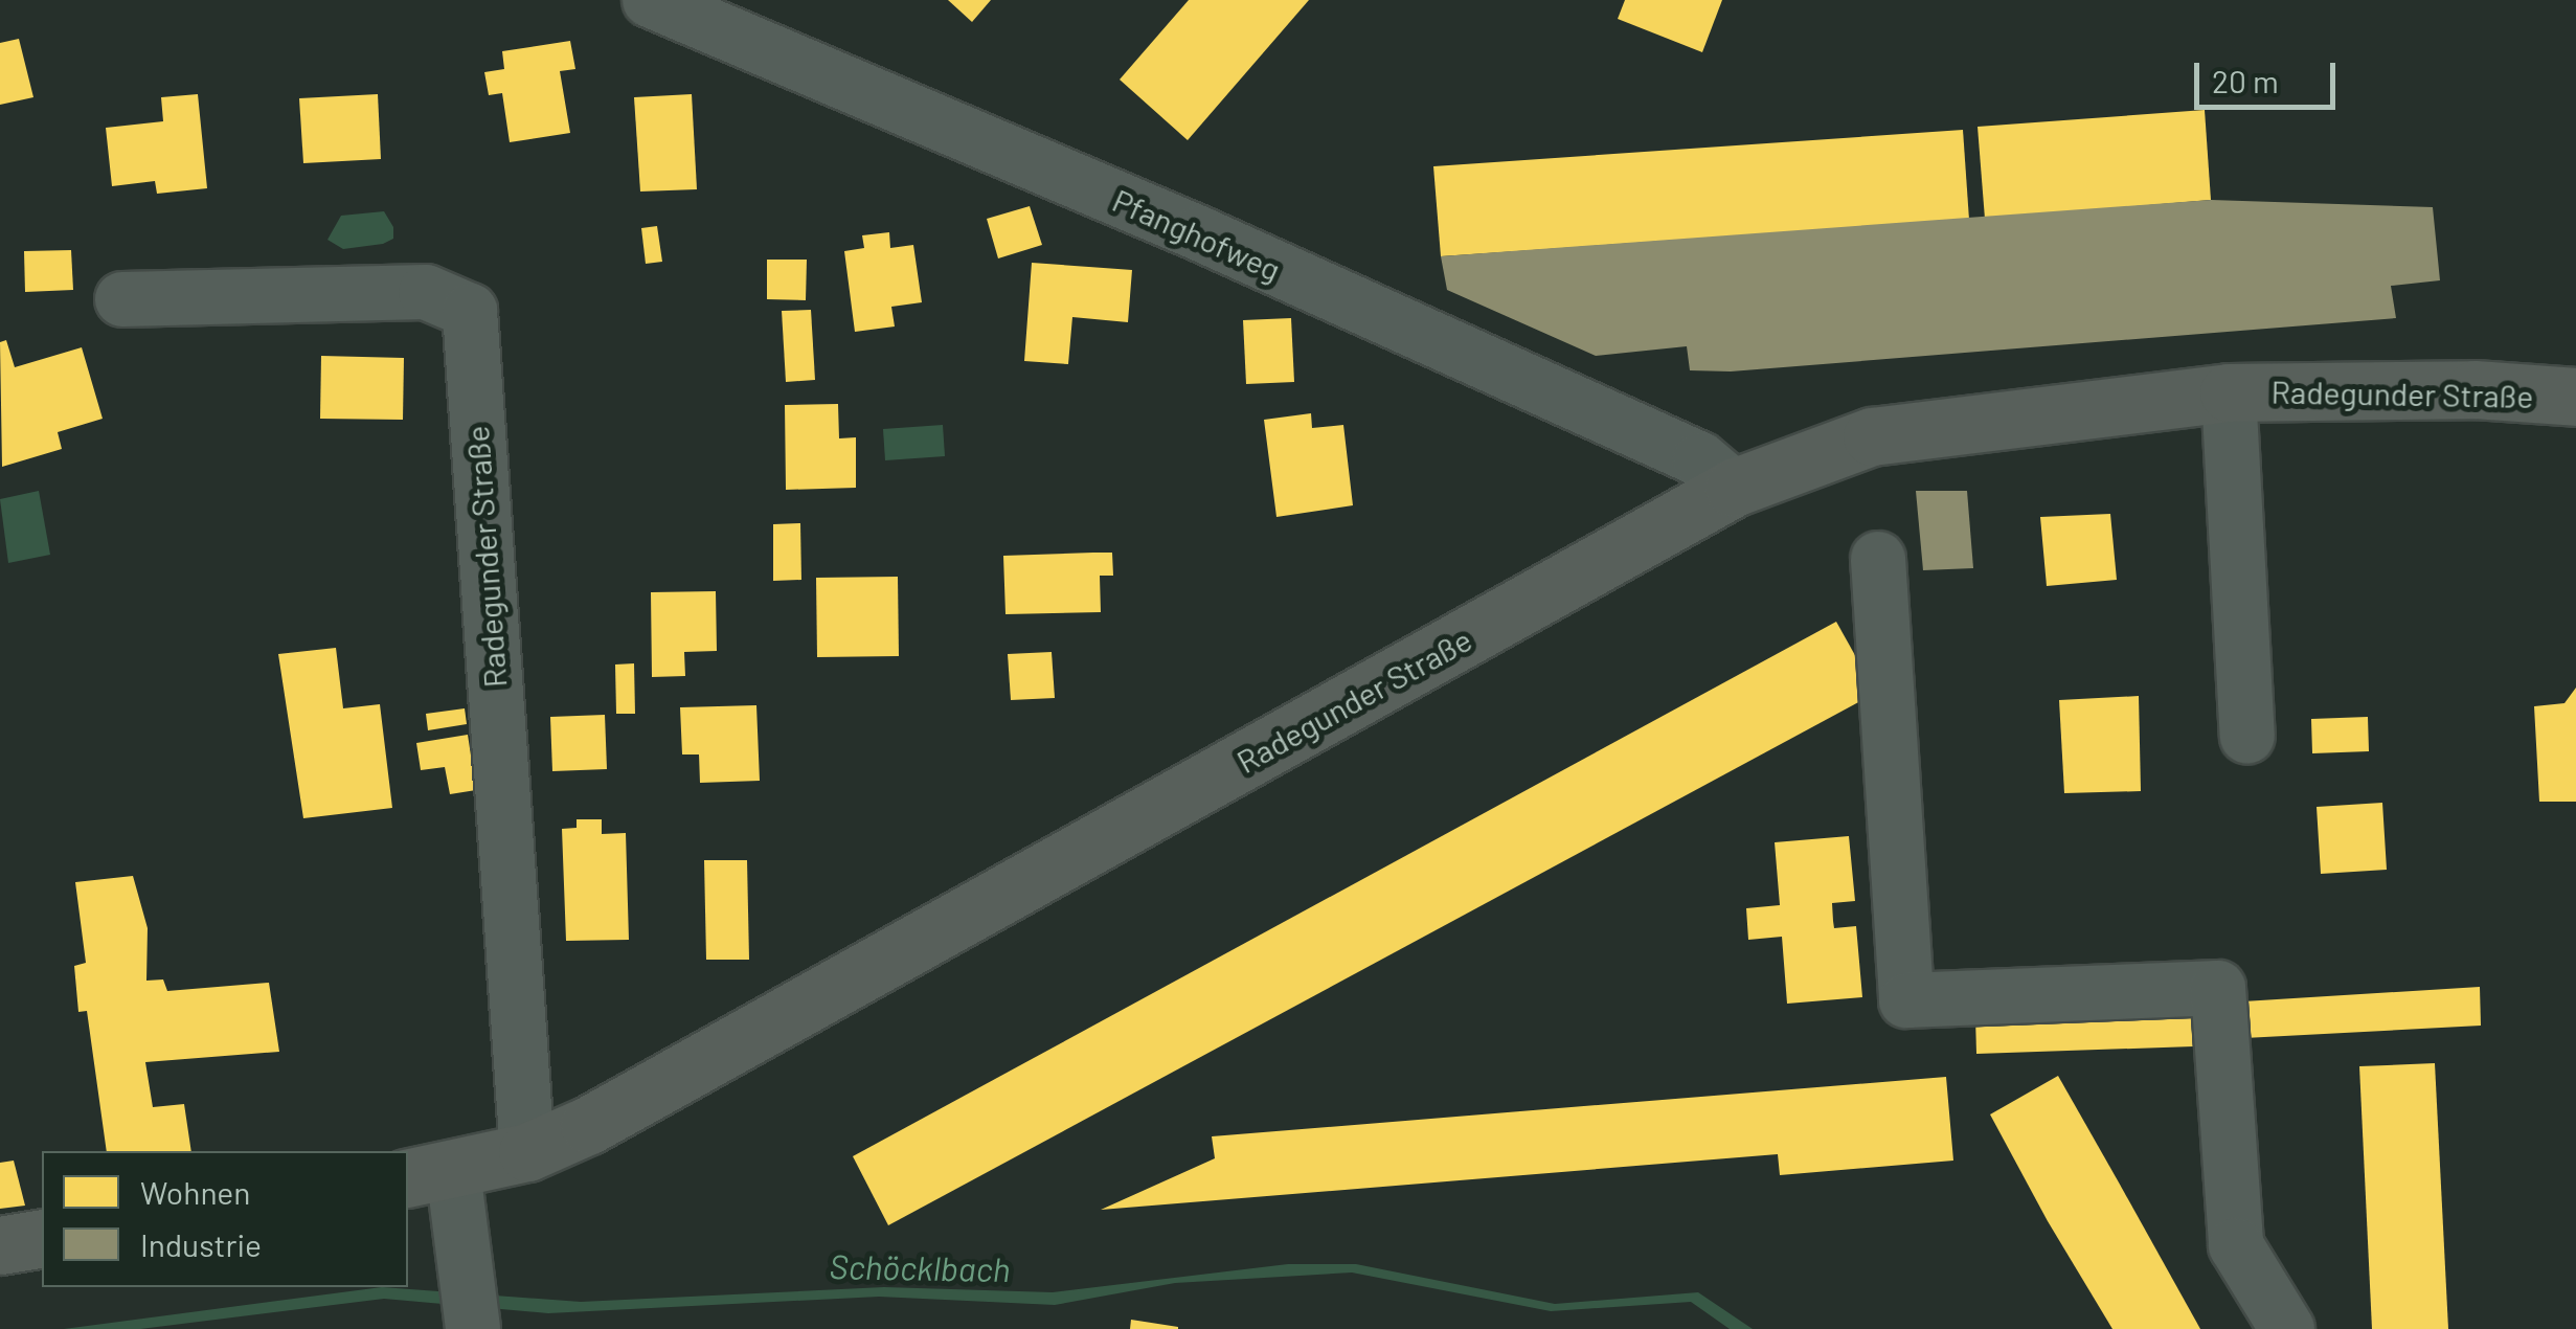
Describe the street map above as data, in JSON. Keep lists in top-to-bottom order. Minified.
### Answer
{"streets":{"main road":["Radegunder Straße"],"street":["Pfanghofweg"]},"crossings":[["Pfanghofweg","Radegunder Straße"]],"water":["Schöcklbach"],"legend":["Wohnen","Industrie"],"scale_bar":"20 m"}
